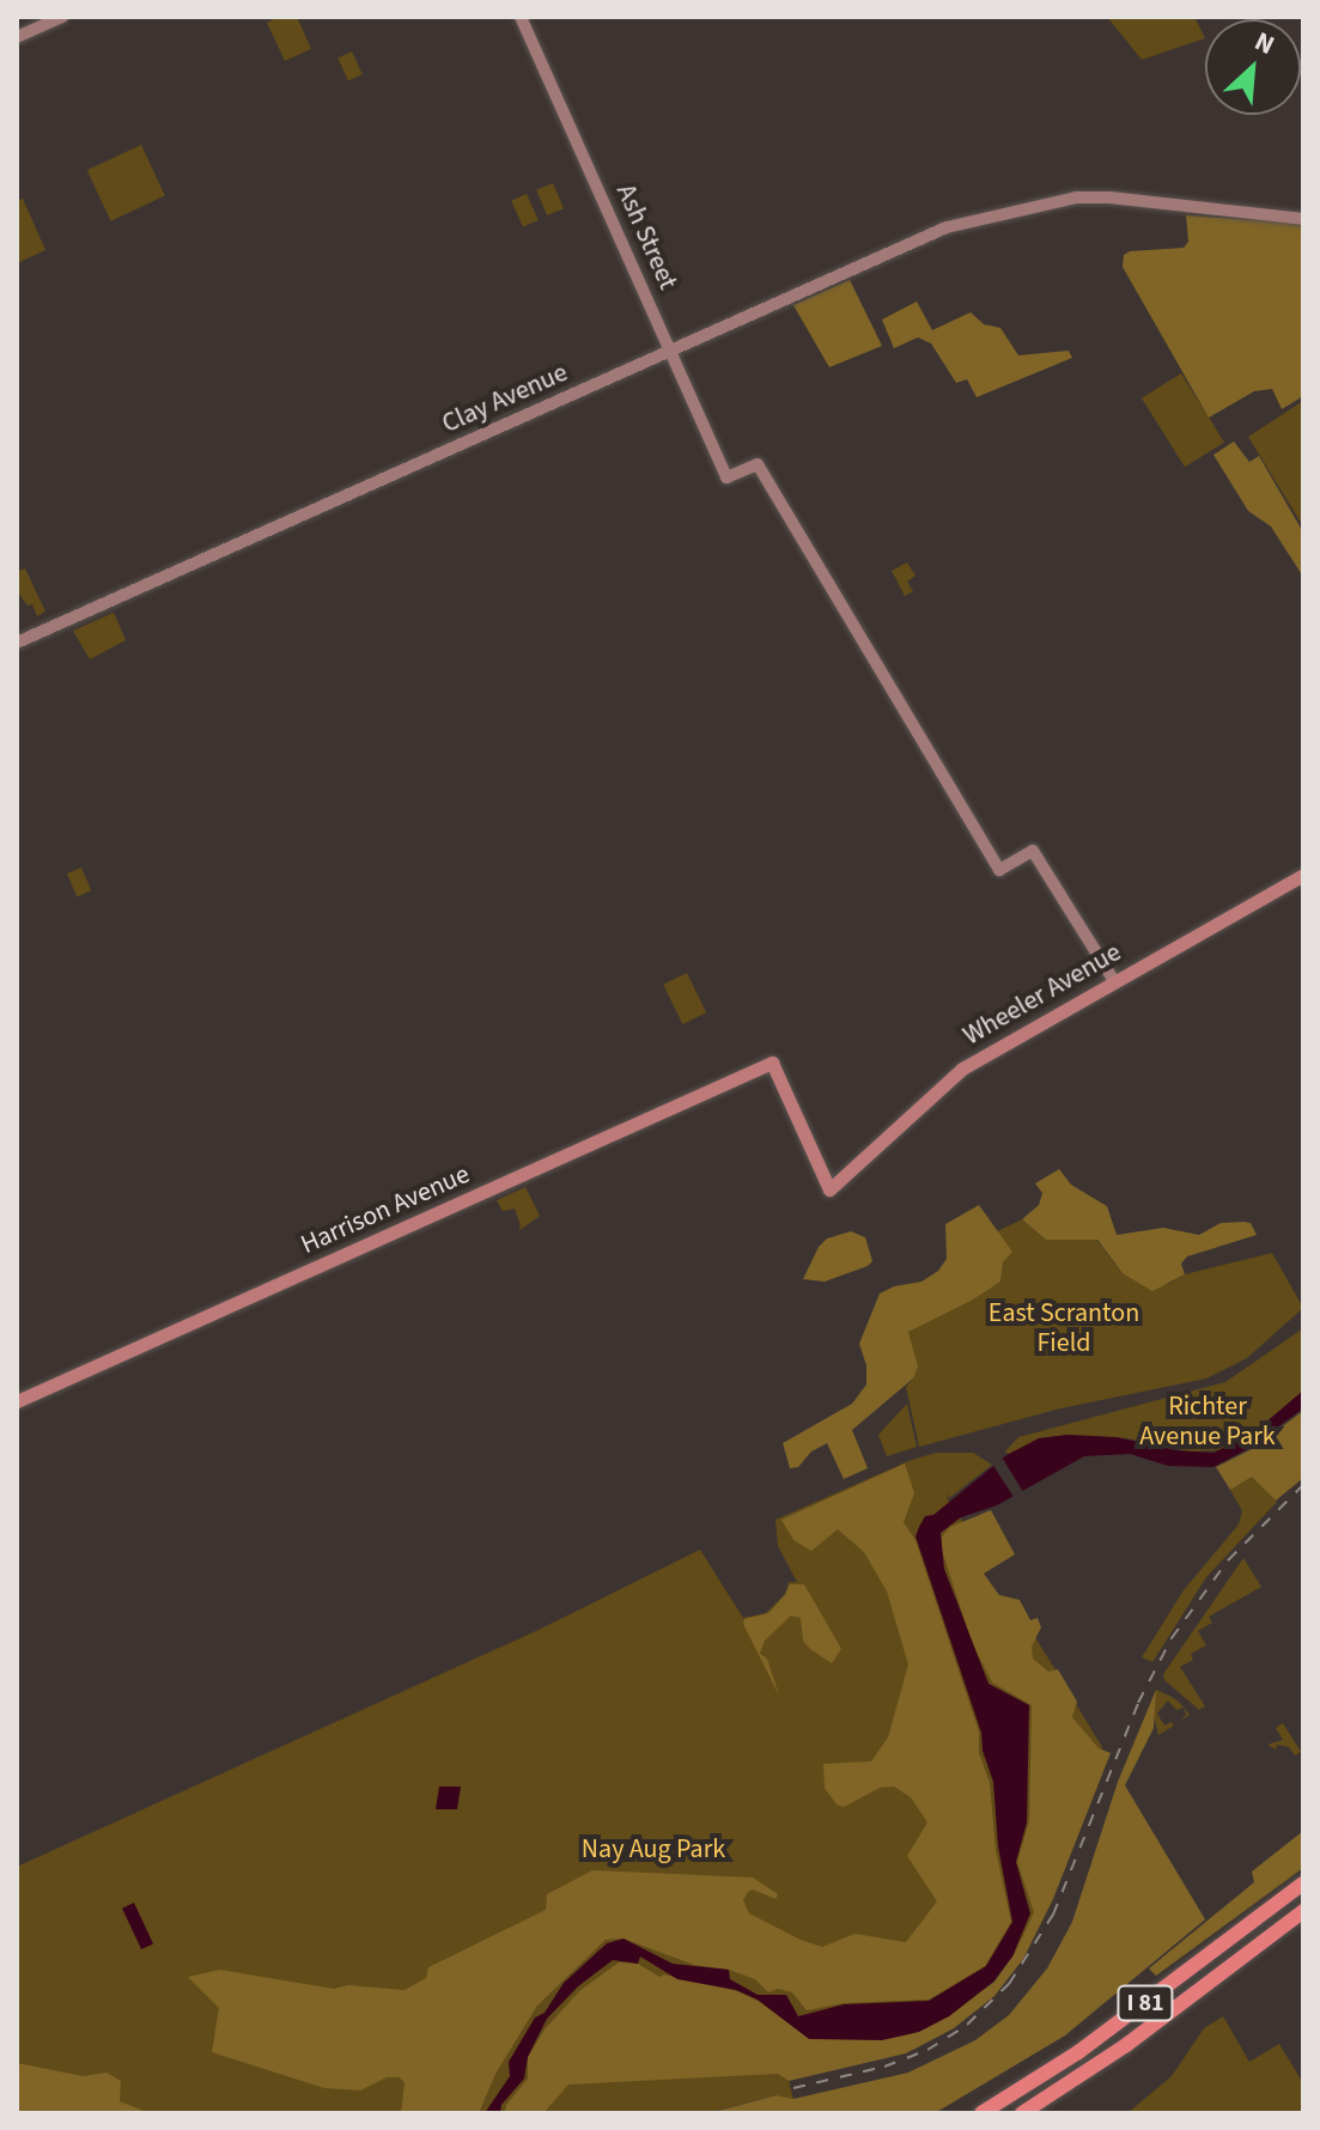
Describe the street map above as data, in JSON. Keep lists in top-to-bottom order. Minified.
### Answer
{"streets":{"highway":["I 81"],"main road":["Ash Street","Clay Avenue","Wheeler Avenue","Harrison Avenue"]},"crossings":[["Ash Street","Clay Avenue"],["Ash Street","Wheeler Avenue"],["Wheeler Avenue","Harrison Avenue"]],"parks":["East Scranton Field","Richter Avenue Park","Nay Aug Park"],"north":"top right"}
